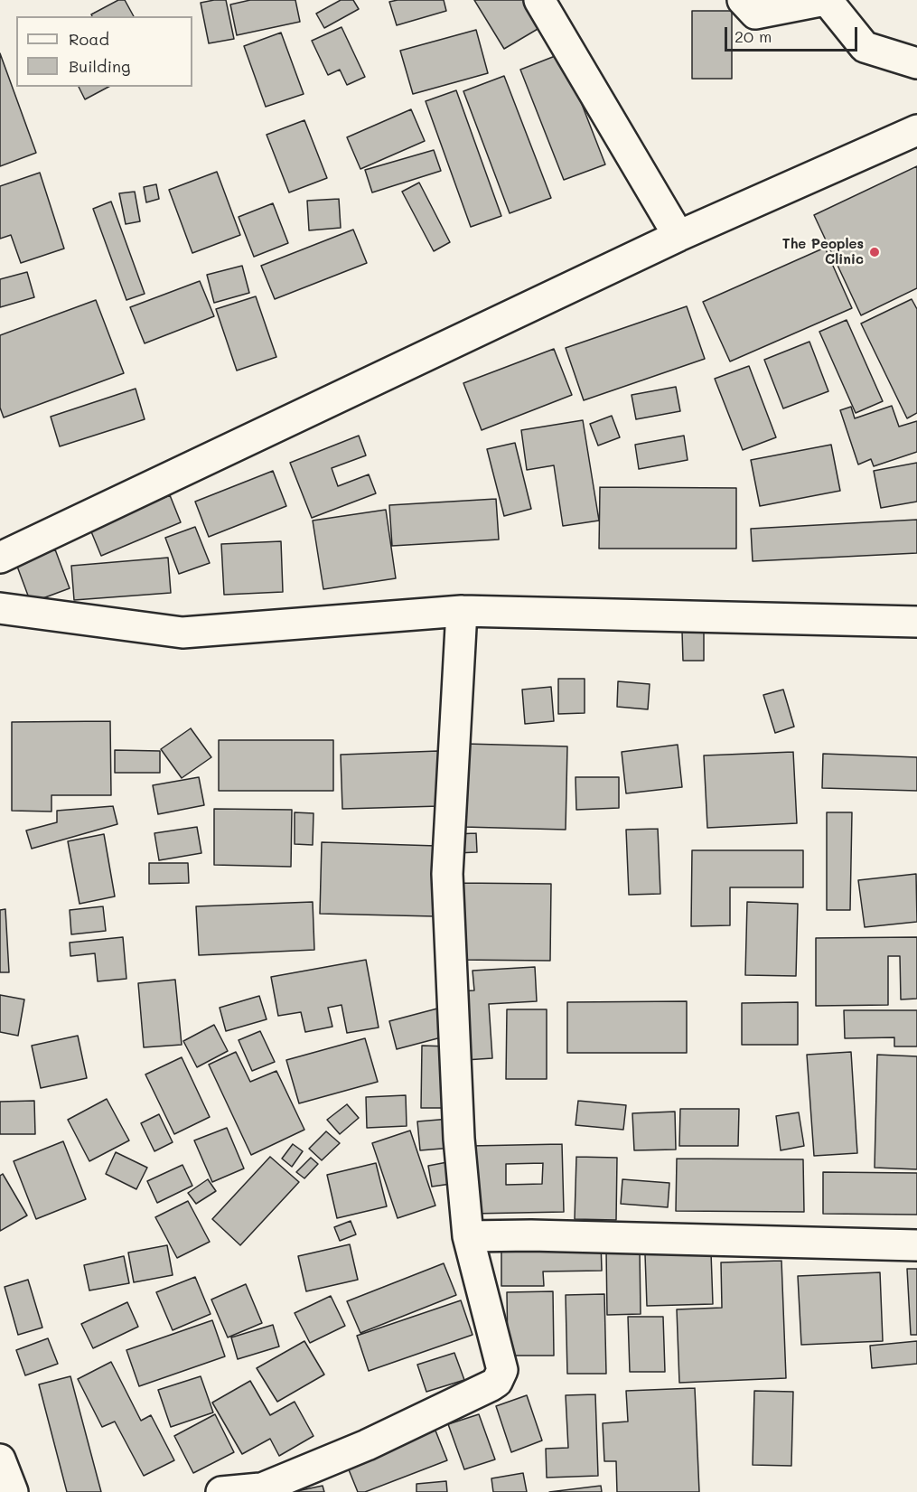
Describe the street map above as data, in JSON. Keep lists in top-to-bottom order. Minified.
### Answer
{"places":["The Peoples Clinic"],"legend":["Road","Building"],"scale_bar":"20 m"}
